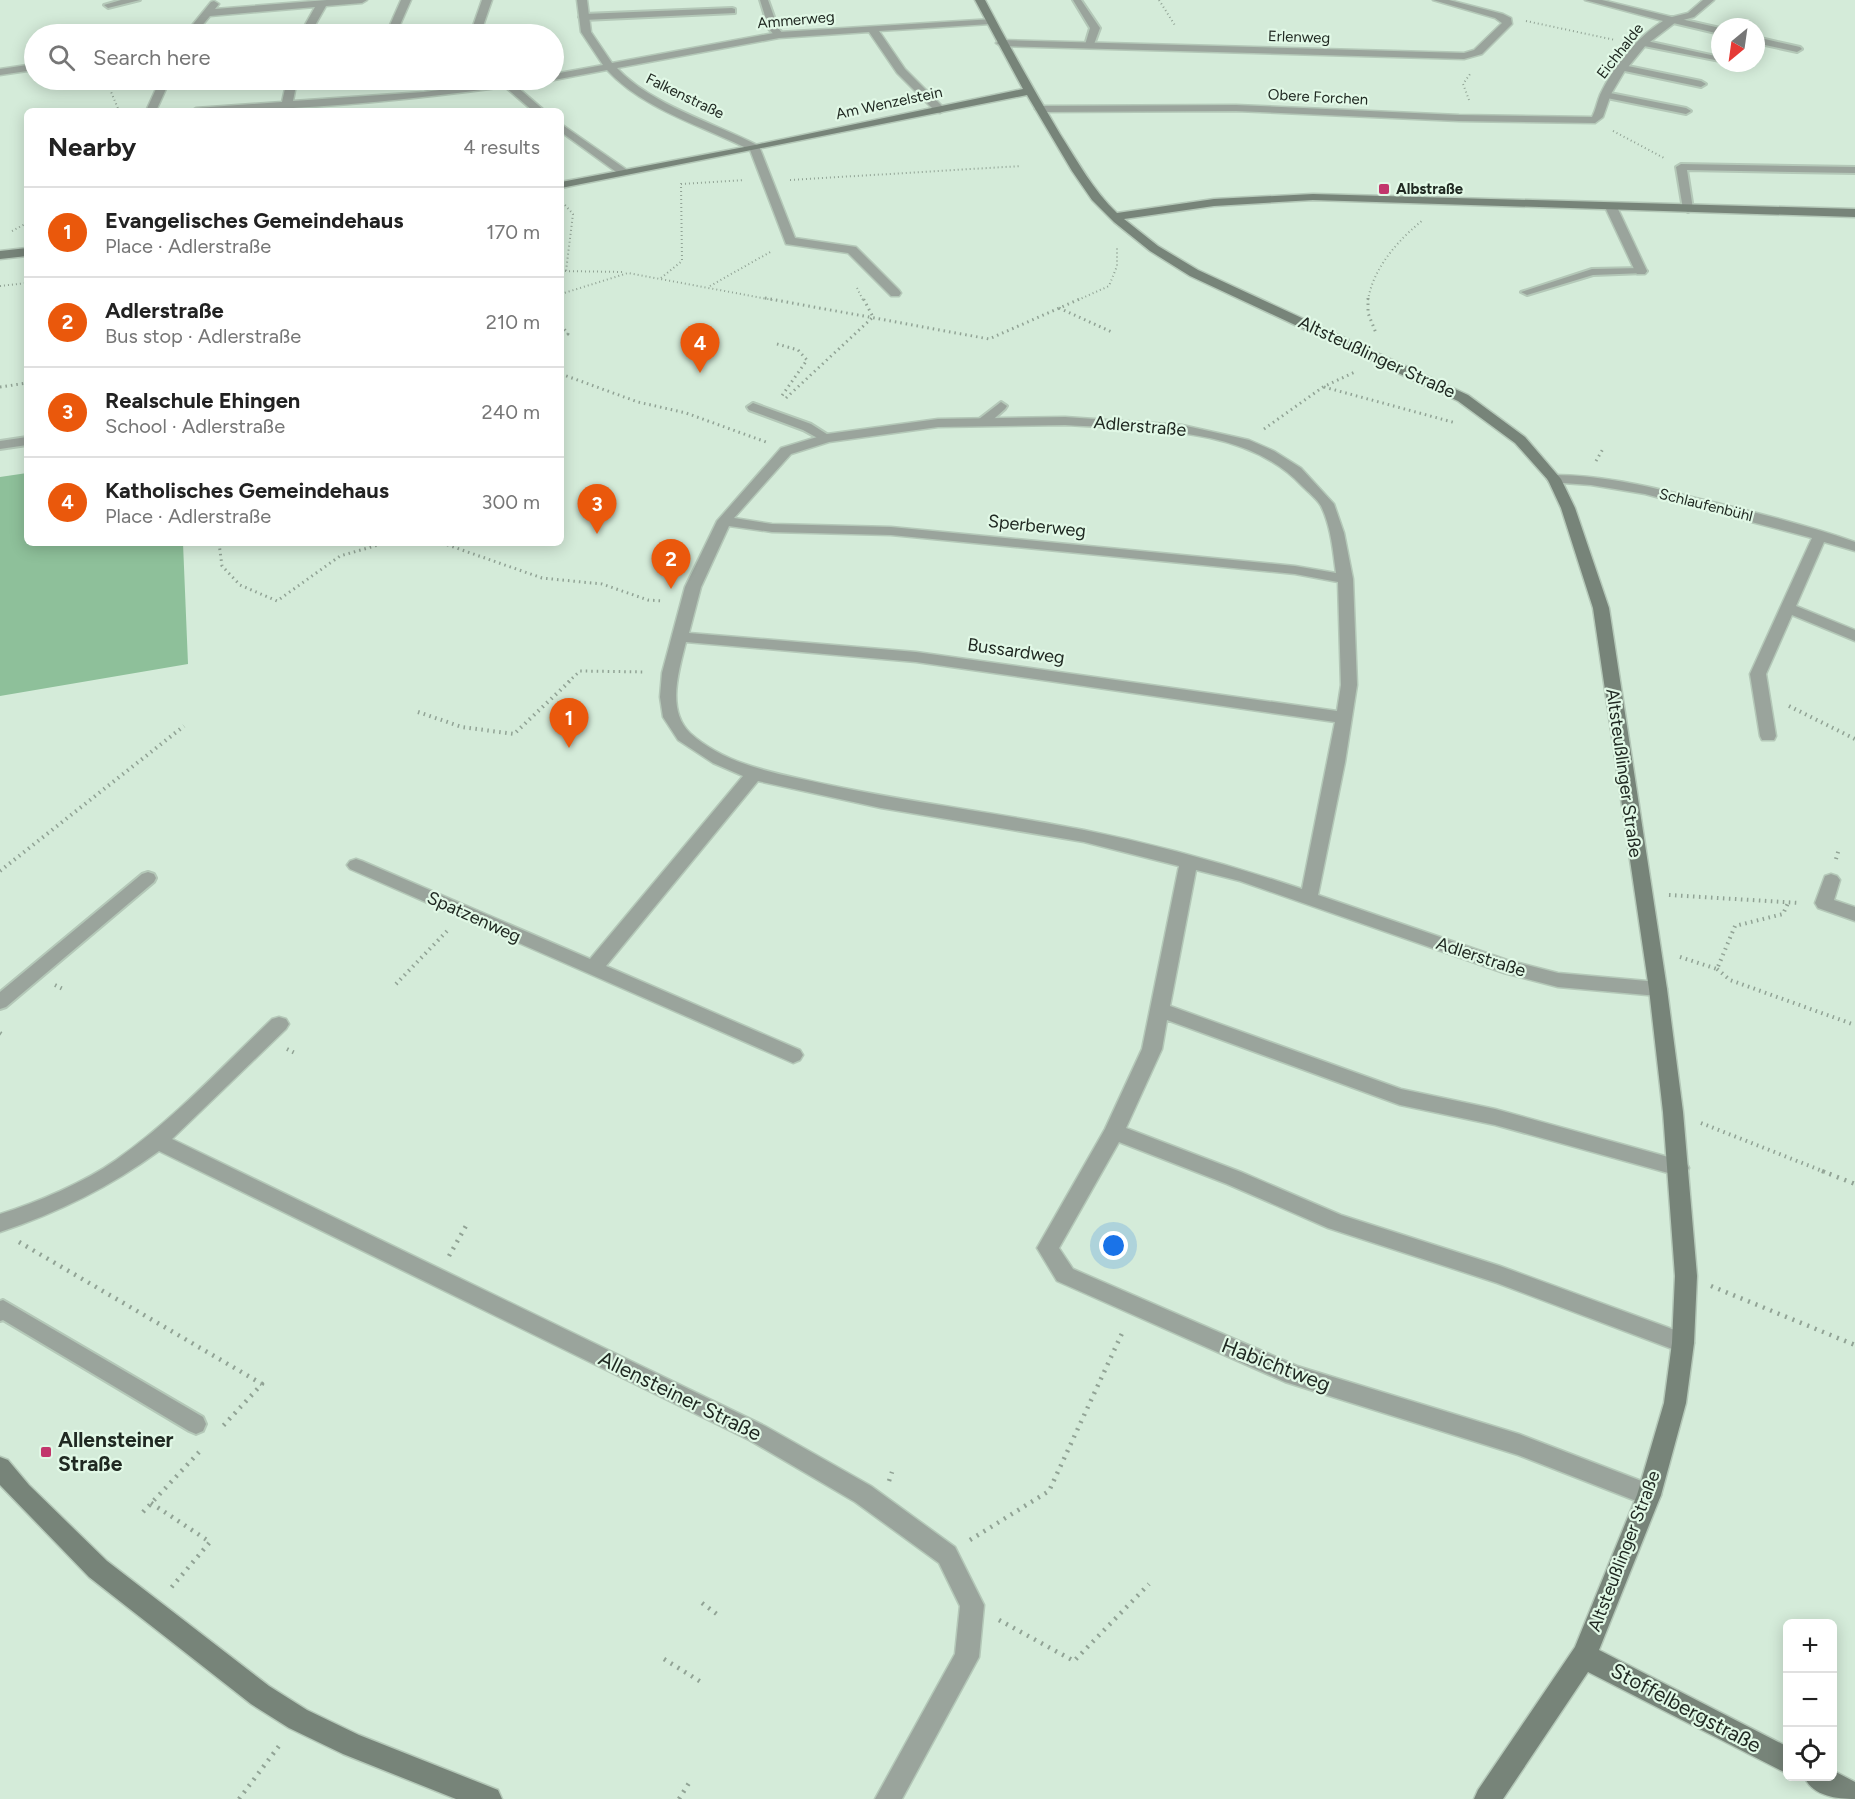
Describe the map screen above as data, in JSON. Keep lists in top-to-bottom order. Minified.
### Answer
{"streets":{"street":["Ammerweg","Erlenweg","Eichhalde","Falkenstraße","Obere Forchen","Am Wenzelstein","Altsteußlinger Straße","Adlerstraße","Schlaufenbühl","Sperberweg","Bussardweg","Spatzenweg","Habichtweg","Allensteiner Straße","Stoffelbergstraße"]},"crossings":[["Ammerweg","Falkenstraße"],["Ammerweg","Altsteußlinger Straße"],["Erlenweg","Altsteußlinger Straße"],["Eichhalde","Obere Forchen"],["Falkenstraße","Am Wenzelstein"],["Obere Forchen","Altsteußlinger Straße"],["Am Wenzelstein","Altsteußlinger Straße"],["Altsteußlinger Straße","Adlerstraße"],["Altsteußlinger Straße","Schlaufenbühl"],["Altsteußlinger Straße","Habichtweg"],["Altsteußlinger Straße","Stoffelbergstraße"],["Adlerstraße","Sperberweg"],["Adlerstraße","Bussardweg"],["Adlerstraße","Habichtweg"]],"places":{"transit":["Albstraße","Allensteiner Straße"]},"north":"bottom left","page":{"search":"Search here","heading":["Nearby","4 results"],"list":[{"mark":"1","name":"Evangelisches Gemeindehaus","note":"Place · Adlerstraße","value":"170 m"},{"mark":"2","name":"Adlerstraße","note":"Bus stop · Adlerstraße","value":"210 m"},{"mark":"3","name":"Realschule Ehingen","note":"School · Adlerstraße","value":"240 m"},{"mark":"4","name":"Katholisches Gemeindehaus","note":"Place · Adlerstraße","value":"300 m"}],"pins":["4","3","2","1"],"map_buttons":["+","−"]}}
